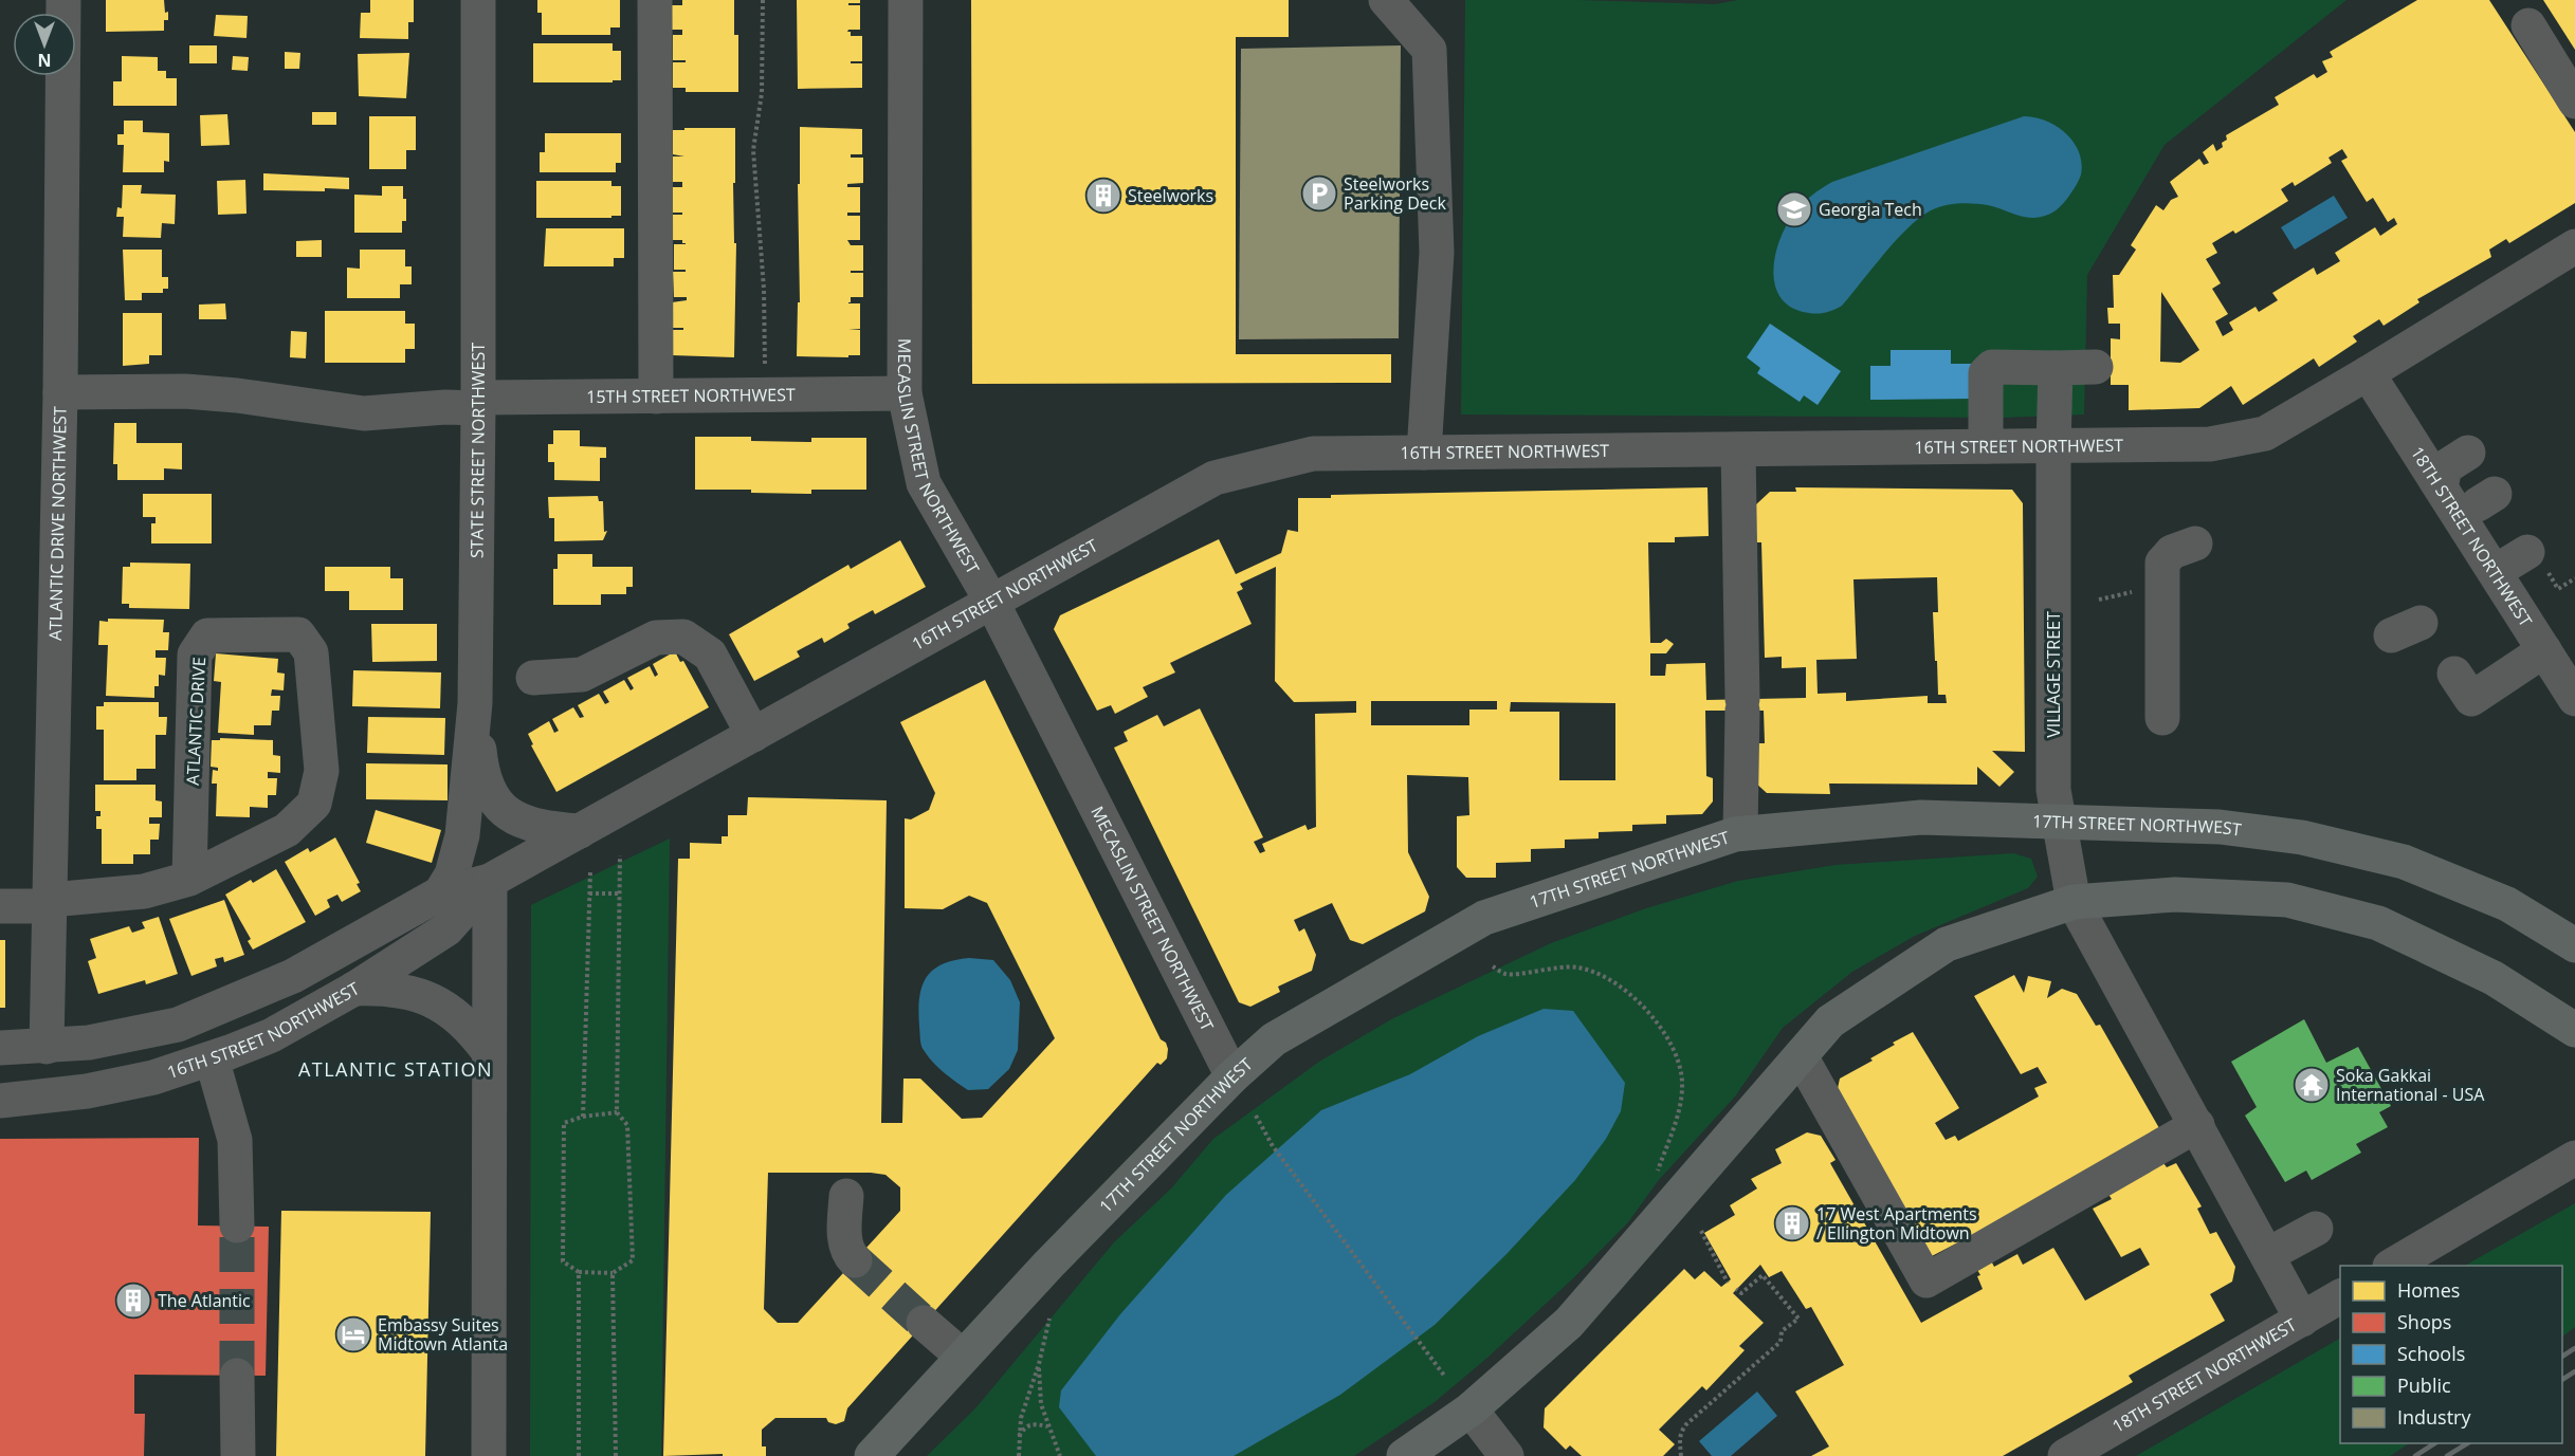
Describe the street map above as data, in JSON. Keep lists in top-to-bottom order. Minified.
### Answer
{"streets":{"main road":["17TH STREET NORTHWEST"],"street":["15TH STREET NORTHWEST","16TH STREET NORTHWEST","STATE STREET NORTHWEST","MECASLIN STREET NORTHWEST","ATLANTIC DRIVE NORTHWEST","18TH STREET NORTHWEST","VILLAGE STREET","ATLANTIC DRIVE"]},"crossings":[["15TH STREET NORTHWEST","STATE STREET NORTHWEST"],["15TH STREET NORTHWEST","MECASLIN STREET NORTHWEST"],["15TH STREET NORTHWEST","ATLANTIC DRIVE NORTHWEST"],["16TH STREET NORTHWEST","STATE STREET NORTHWEST"],["16TH STREET NORTHWEST","MECASLIN STREET NORTHWEST"],["16TH STREET NORTHWEST","ATLANTIC DRIVE NORTHWEST"],["16TH STREET NORTHWEST","18TH STREET NORTHWEST"],["16TH STREET NORTHWEST","VILLAGE STREET"],["MECASLIN STREET NORTHWEST","17TH STREET NORTHWEST"],["ATLANTIC DRIVE NORTHWEST","ATLANTIC DRIVE"],["18TH STREET NORTHWEST","VILLAGE STREET"],["VILLAGE STREET","17TH STREET NORTHWEST"]],"districts":["ATLANTIC STATION"],"places":{"parking":["Steelworks Parking Deck"],"building":["Steelworks","17 West Apartments / Ellington Midtown","The Atlantic"],"school or university":["Georgia Tech"],"temple":["Soka Gakkai International - USA"],"hotel":["Embassy Suites Midtown Atlanta"]},"legend":["Homes","Shops","Schools","Public","Industry"],"north":"bottom"}
